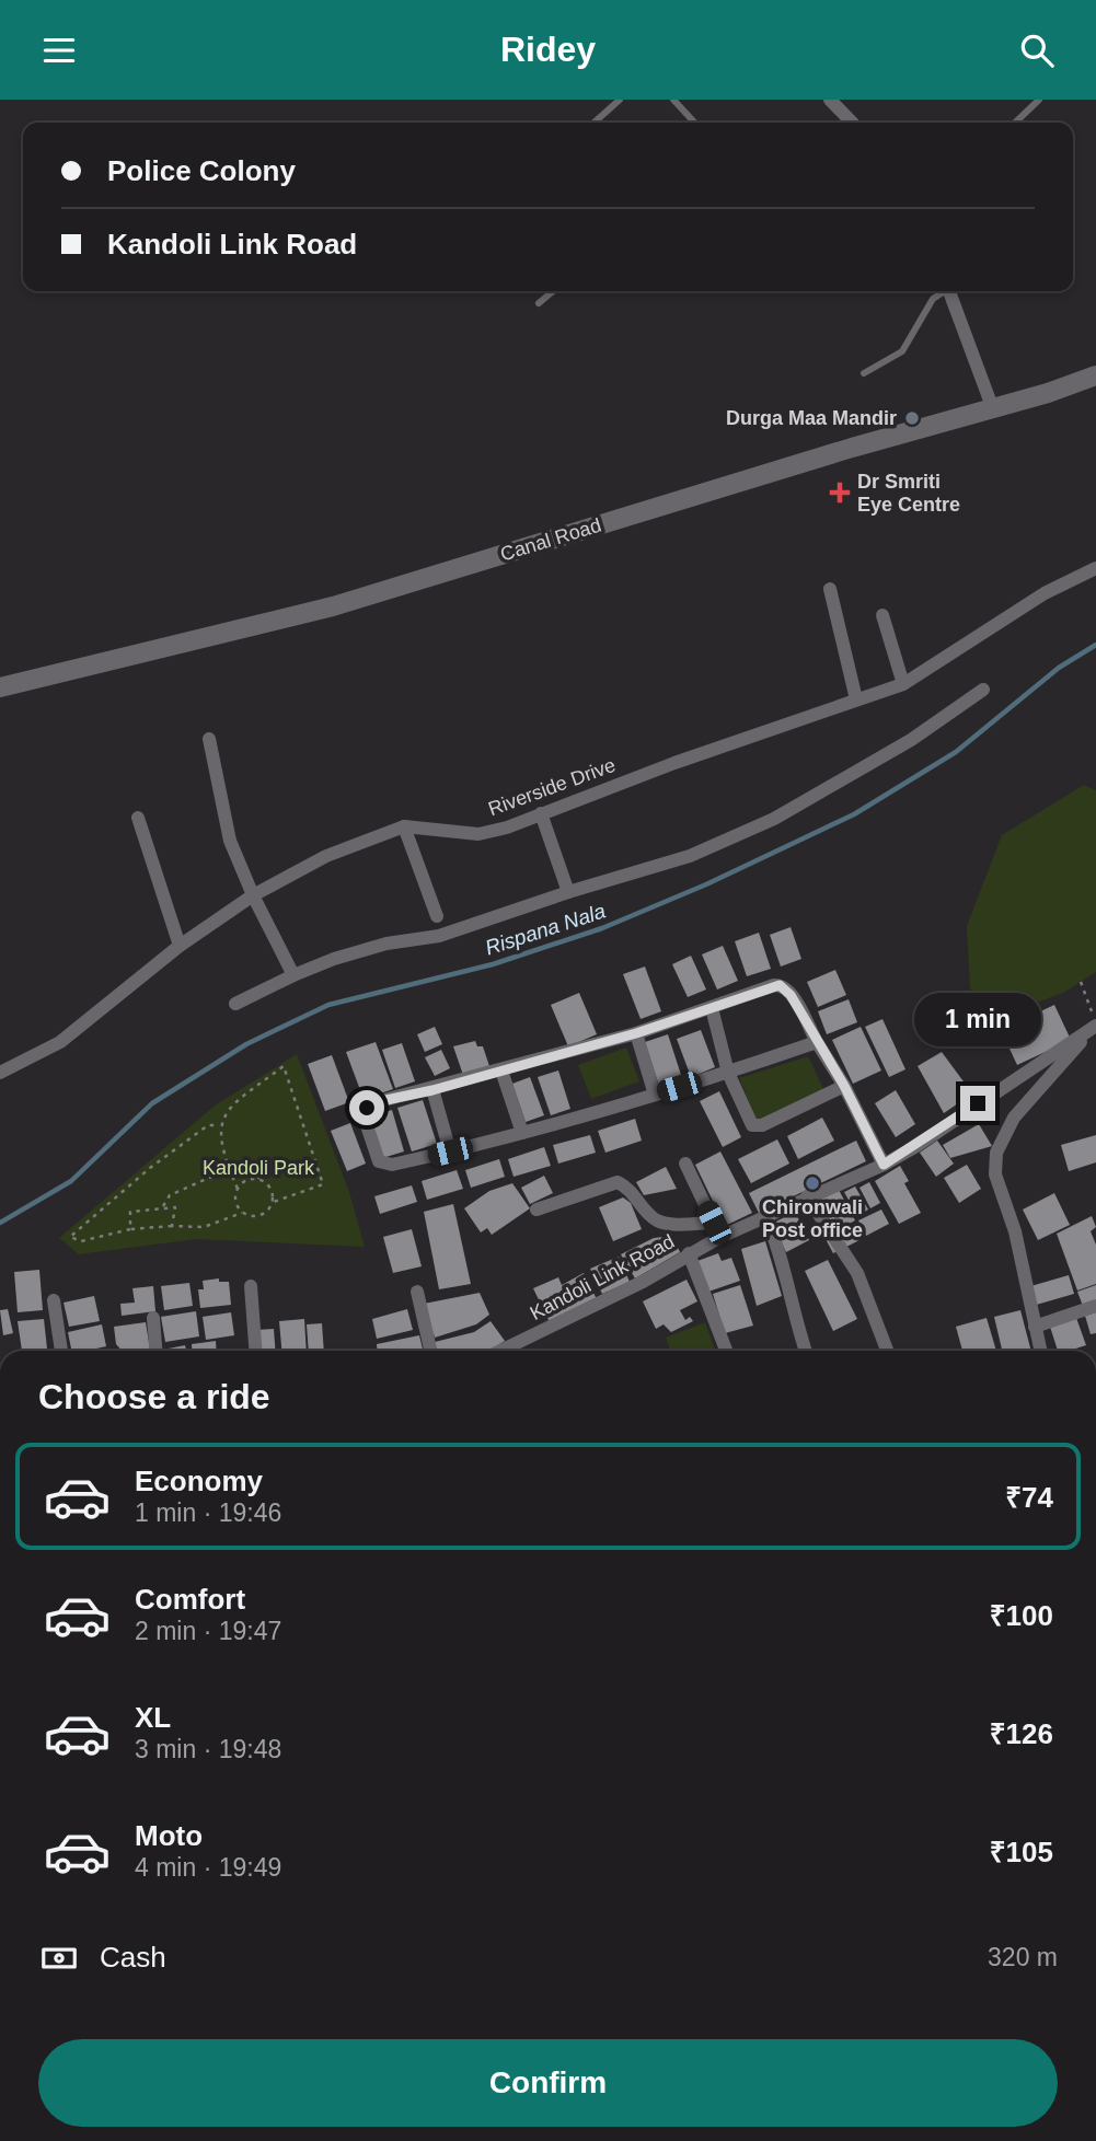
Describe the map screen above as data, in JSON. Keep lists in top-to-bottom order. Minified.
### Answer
{"streets":{"street":["Canal Road","Riverside Drive","Kandoli Link Road"]},"water":["Rispana Nala"],"parks":["Kandoli Park"],"places":{"other":["Durga Maa Mandir","Chironwali Post office"],"health":["Dr Smriti Eye Centre"]},"page":{"header":"Ridey","banner":["Police Colony","Kandoli Link Road"],"bubble":"1 min","heading":"Choose a ride","list":[{"name":"Economy","note":"1 min · 19:46","value":"₹74"},{"name":"Comfort","note":"2 min · 19:47","value":"₹100"},{"name":"XL","note":"3 min · 19:48","value":"₹126"},{"name":"Moto","note":"4 min · 19:49","value":"₹105"}],"pay":["Cash","320 m"],"buttons":"Confirm"}}
